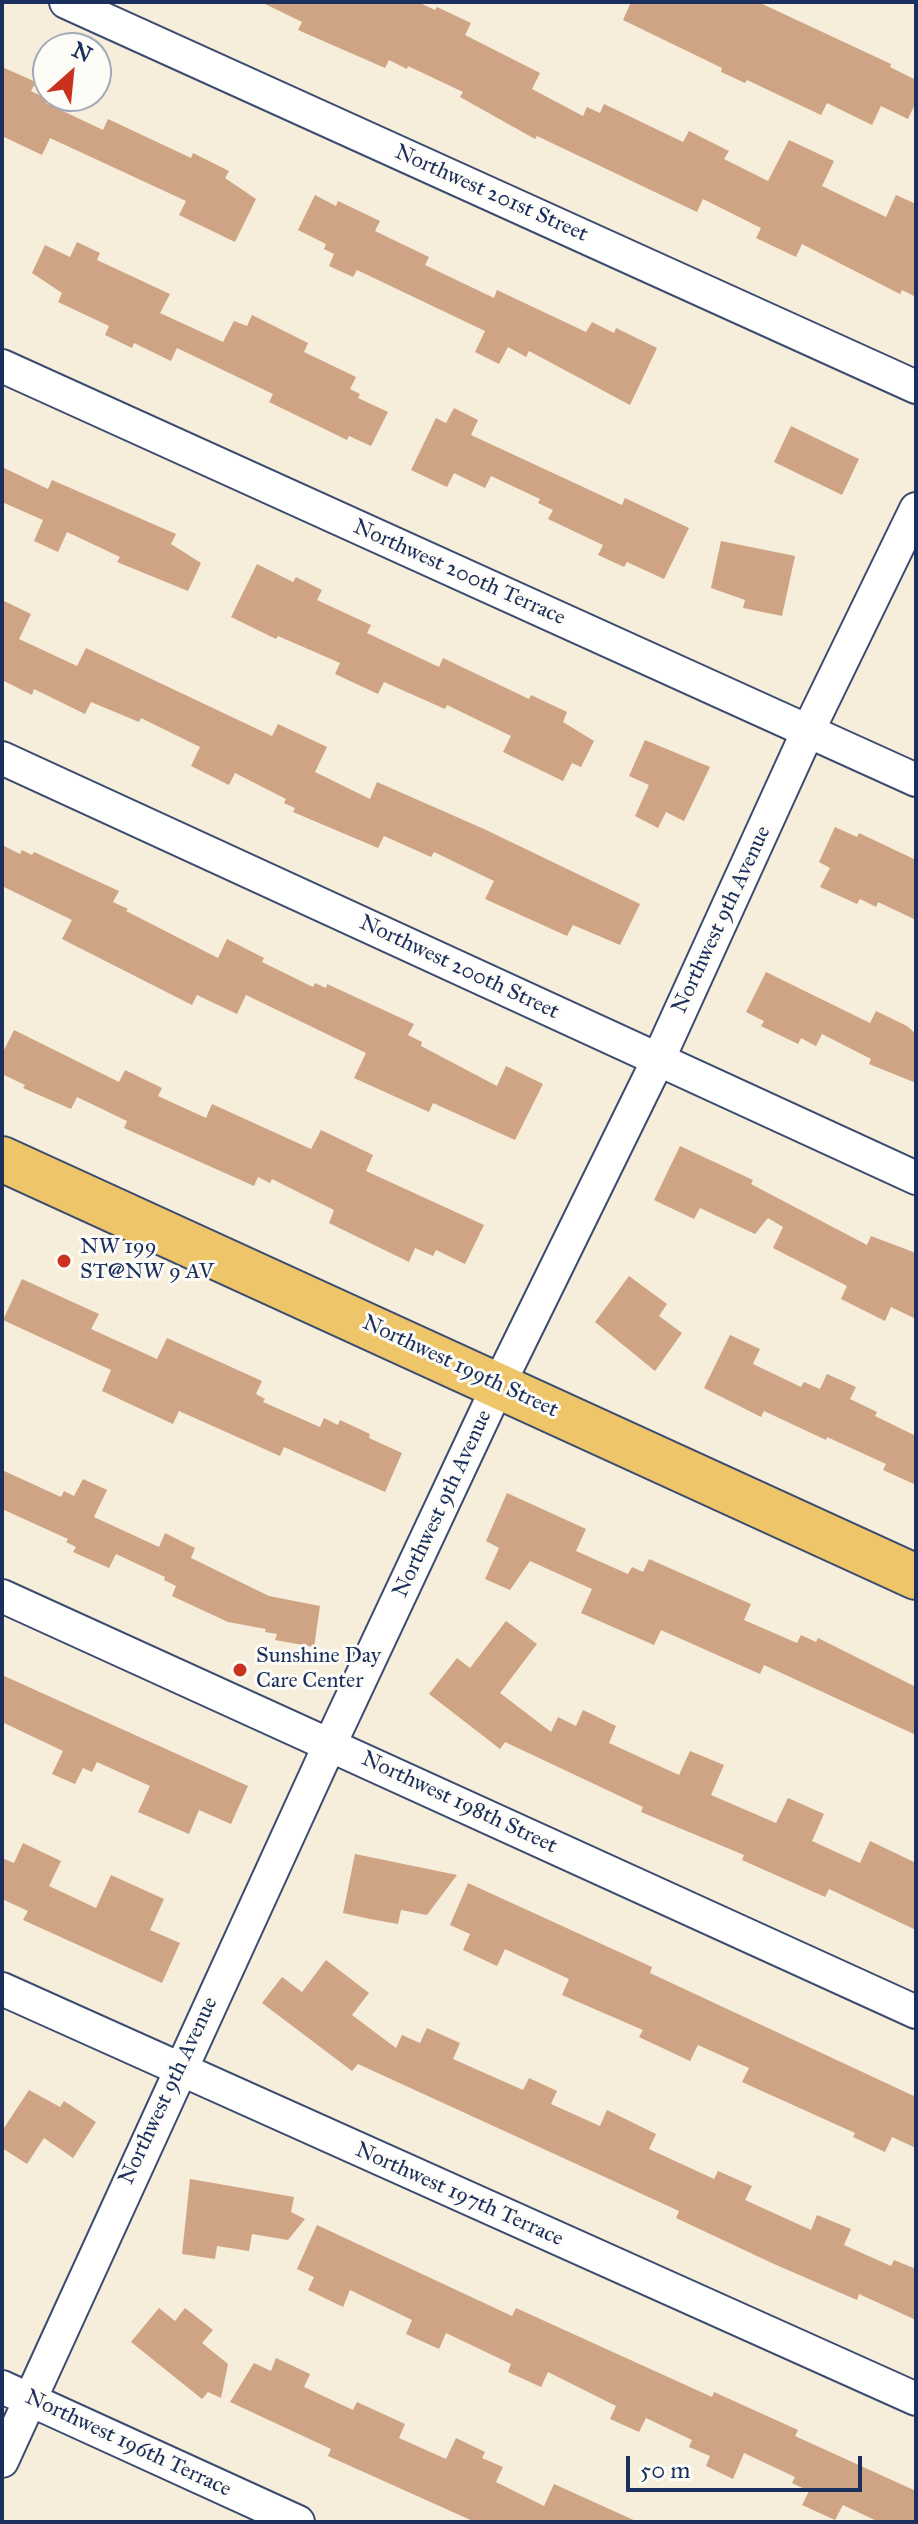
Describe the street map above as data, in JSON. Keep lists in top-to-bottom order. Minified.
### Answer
{"streets":{"main road":["Northwest 199th Street"],"street":["Northwest 201st Street","Northwest 200th Terrace","Northwest 9th Avenue","Northwest 200th Street","Northwest 198th Street","Northwest 197th Terrace","Northwest 196th Terrace"]},"crossings":[["Northwest 200th Terrace","Northwest 9th Avenue"],["Northwest 9th Avenue","Northwest 200th Street"],["Northwest 9th Avenue","Northwest 199th Street"],["Northwest 9th Avenue","Northwest 198th Street"],["Northwest 9th Avenue","Northwest 197th Terrace"],["Northwest 9th Avenue","Northwest 196th Terrace"]],"places":["NW 199 ST@NW 9 AV","Sunshine Day Care Center"],"scale_bar":"50 m","north":"top right"}
